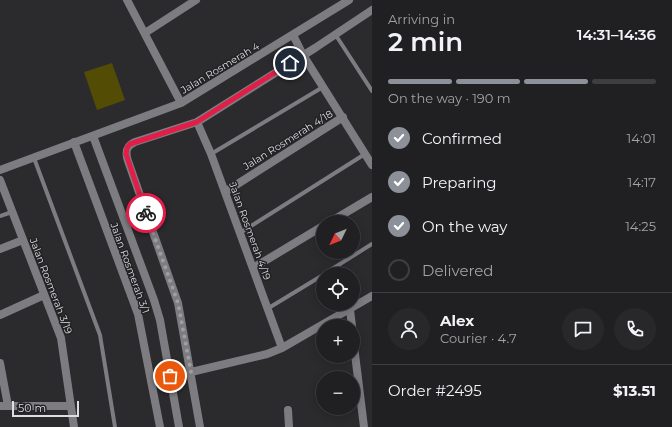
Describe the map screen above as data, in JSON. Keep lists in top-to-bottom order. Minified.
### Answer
{"streets":{"street":["Jalan Rosmerah 4","Jalan Rosmerah 4/18","Jalan Rosmerah 4/19","Jalan Rosmerah 3/1","Jalan Rosmerah 3/19"]},"crossings":[["Jalan Rosmerah 4","Jalan Rosmerah 3/1"],["Jalan Rosmerah 4/18","Jalan Rosmerah 4/19"]],"scale_bar":"50 m","north":"bottom left","page":{"heading":["2 min","Arriving in","14:31–14:36"],"panel":["Alex","Courier · 4.7","Order #2495","$13.51"],"bar":"On the way · 190 m","list":[["Confirmed","14:01"],["Preparing","14:17"],["On the way","14:25"],"Delivered"],"map_buttons":["+","−"],"scale":"50 m"}}
